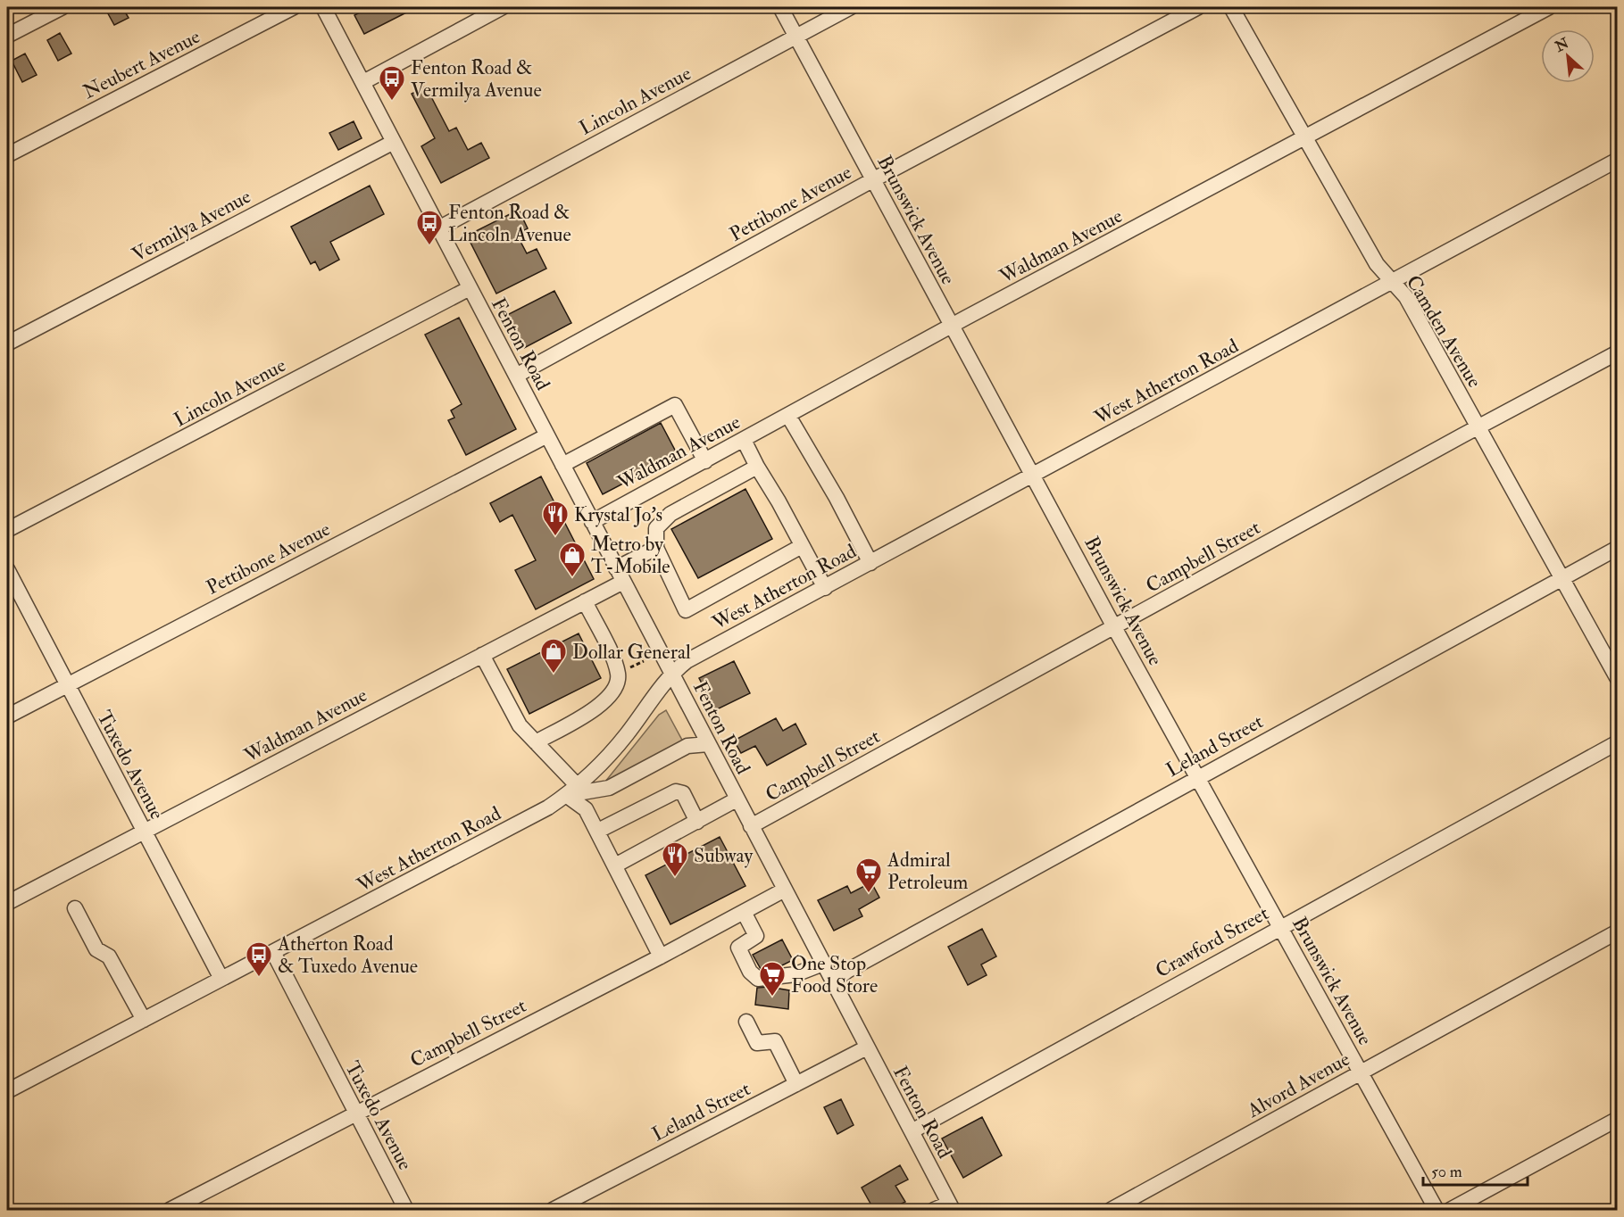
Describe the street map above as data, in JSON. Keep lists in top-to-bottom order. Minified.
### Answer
{"streets":{"street":["Neubert Avenue","Lincoln Avenue","Pettibone Avenue","Brunswick Avenue","Vermilya Avenue","Waldman Avenue","Camden Avenue","Fenton Road","West Atherton Road","Campbell Street","Leland Street","Tuxedo Avenue","Crawford Street","Alvord Avenue"]},"crossings":[["Lincoln Avenue","Brunswick Avenue"],["Lincoln Avenue","Fenton Road"],["Pettibone Avenue","Brunswick Avenue"],["Pettibone Avenue","Fenton Road"],["Pettibone Avenue","Tuxedo Avenue"],["Brunswick Avenue","Waldman Avenue"],["Brunswick Avenue","West Atherton Road"],["Brunswick Avenue","Campbell Street"],["Brunswick Avenue","Leland Street"],["Brunswick Avenue","Crawford Street"],["Brunswick Avenue","Alvord Avenue"],["Vermilya Avenue","Fenton Road"],["Waldman Avenue","Camden Avenue"],["Waldman Avenue","Fenton Road"],["Waldman Avenue","Tuxedo Avenue"],["Camden Avenue","West Atherton Road"],["Camden Avenue","Campbell Street"],["Camden Avenue","Leland Street"],["Fenton Road","West Atherton Road"],["Fenton Road","Campbell Street"],["Fenton Road","Leland Street"],["Fenton Road","Crawford Street"],["West Atherton Road","Tuxedo Avenue"],["Campbell Street","Tuxedo Avenue"]],"places":{"bus stop":["Fenton Road & Vermilya Avenue","Fenton Road & Lincoln Avenue","Atherton Road & Tuxedo Avenue"],"restaurant":["Krystal Jo's","Subway"],"shop":["Metro by T-Mobile","Dollar General"],"supermarket":["Admiral Petroleum","One Stop Food Store"]},"scale_bar":"50 m","north":"top left"}
